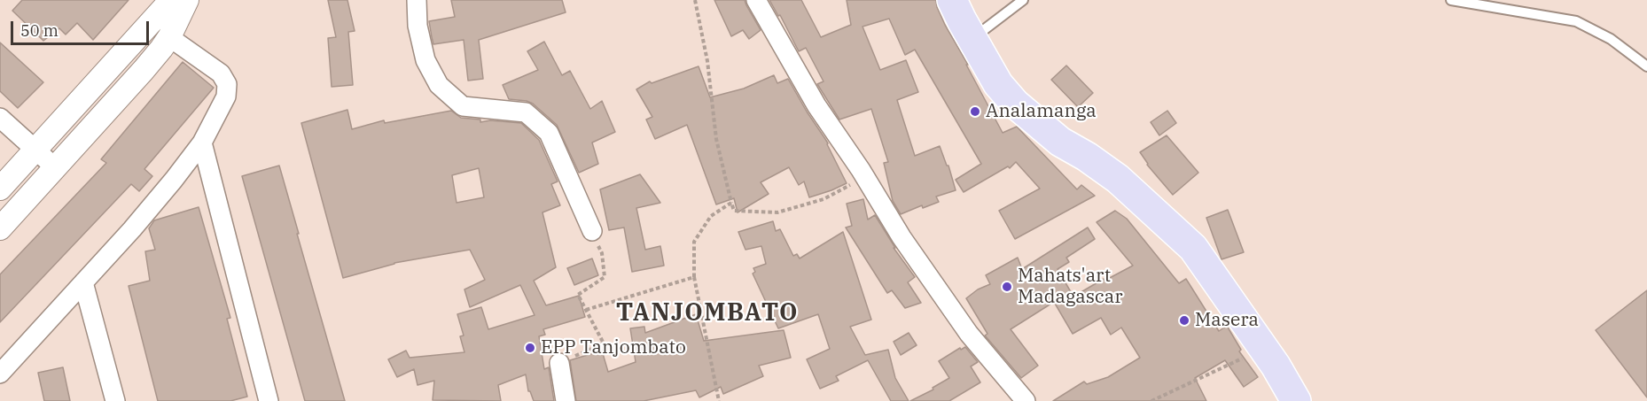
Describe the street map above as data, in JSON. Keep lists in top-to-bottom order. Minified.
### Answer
{"districts":["TANJOMBATO"],"places":["Analamanga","Mahats'art Madagascar","Masera","EPP Tanjombato"],"scale_bar":"50 m"}
